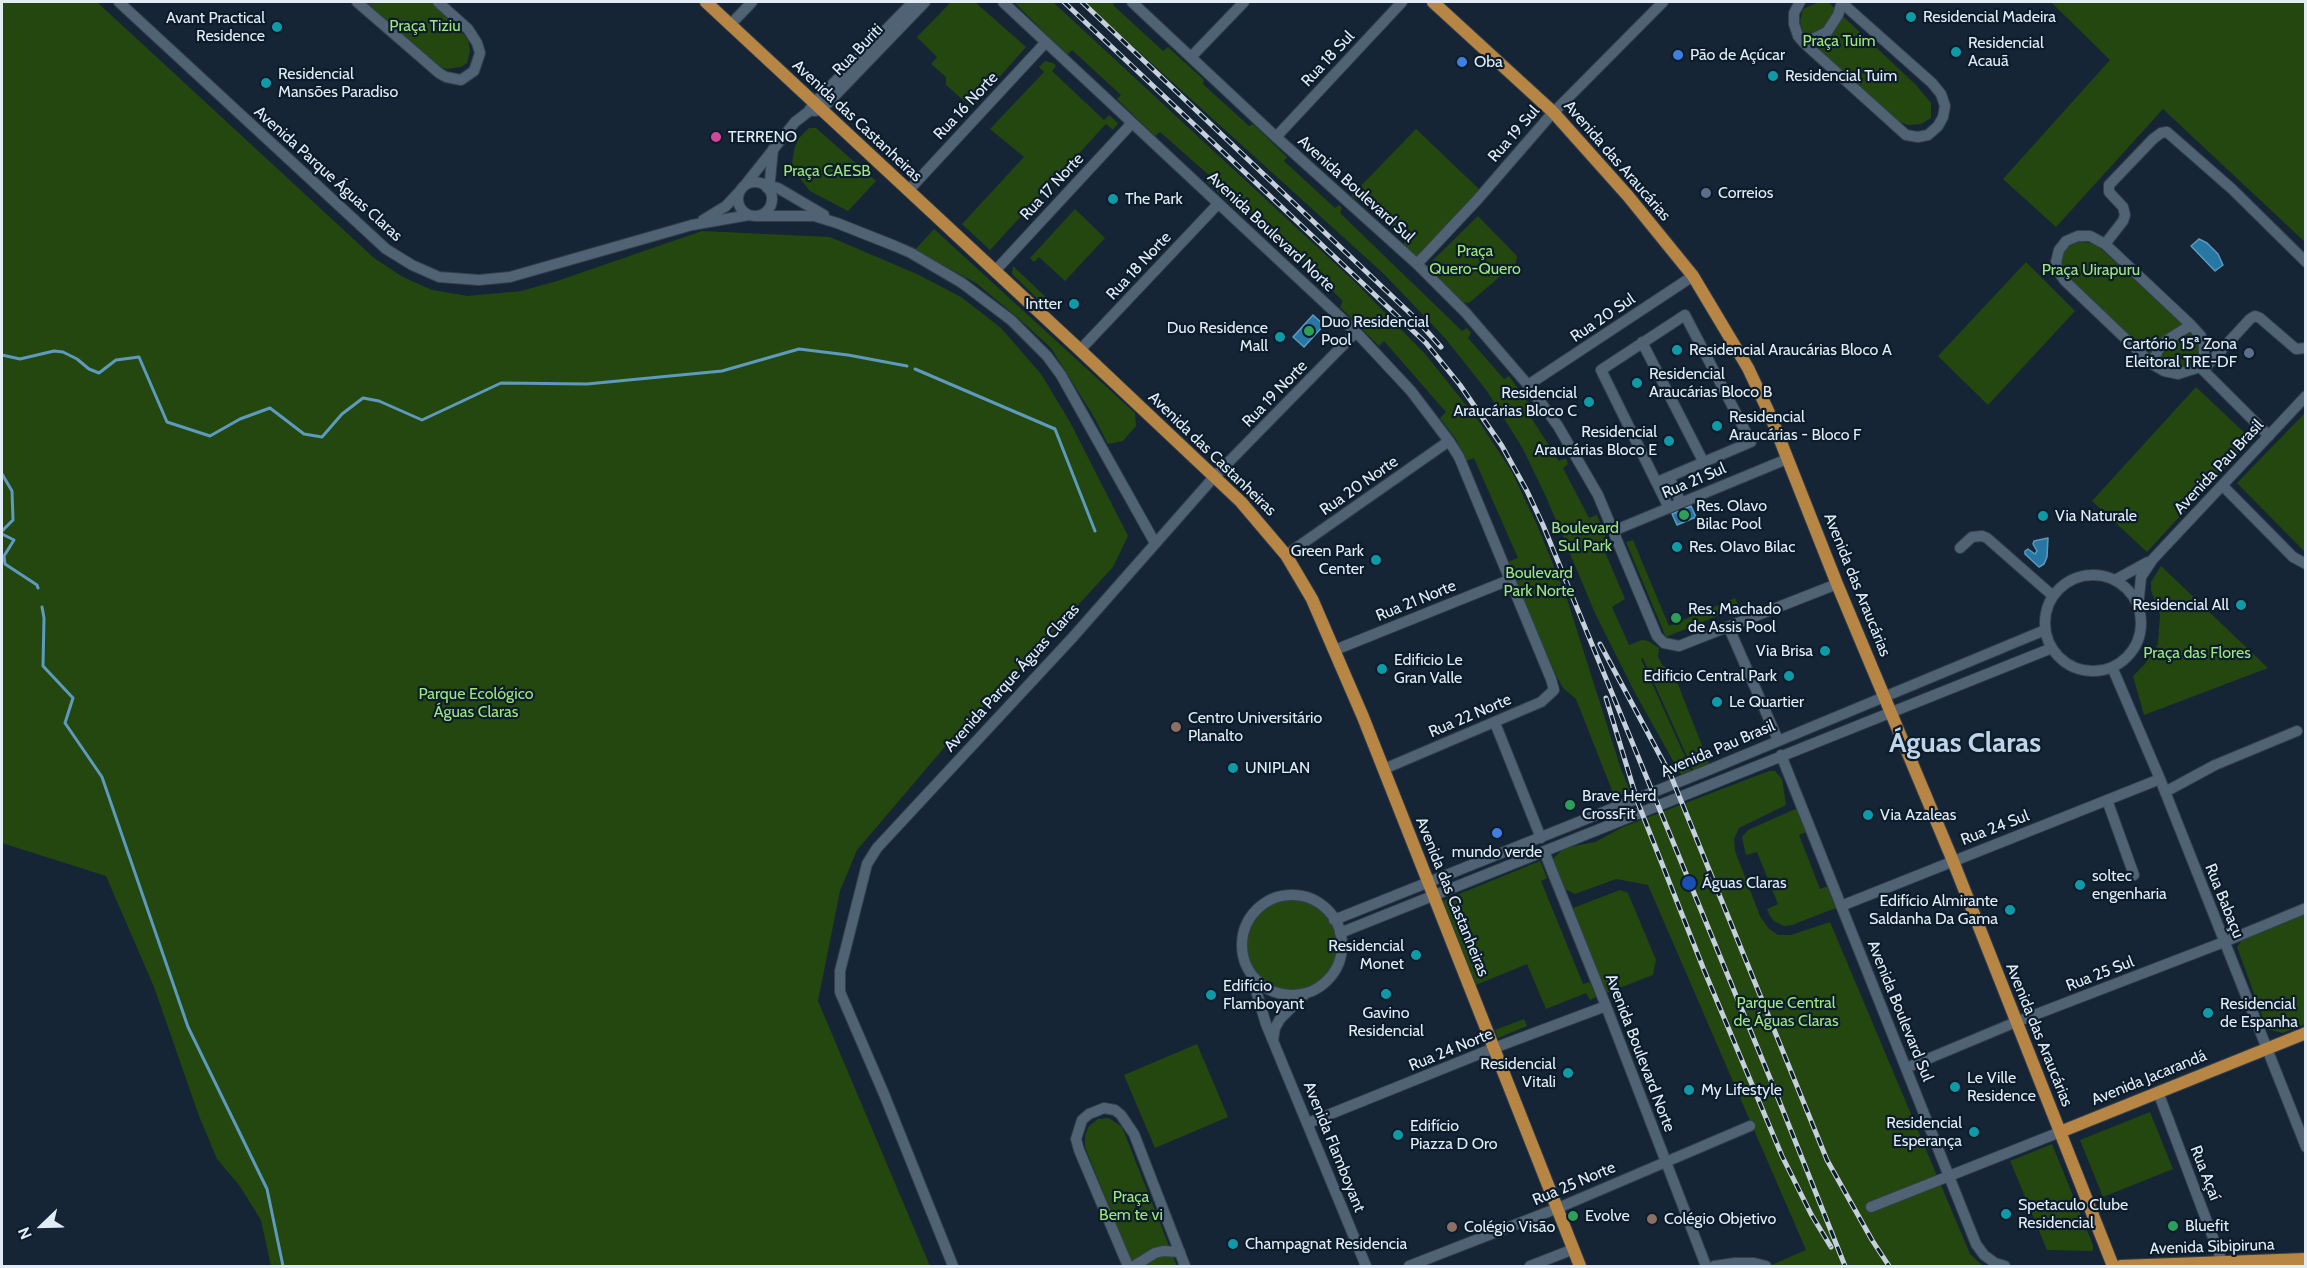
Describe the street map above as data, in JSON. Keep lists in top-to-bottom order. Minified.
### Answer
{"streets":{"main road":["Avenida das Castanheiras","Avenida das Araucárias","Avenida Jacarandá","Avenida Sibipiruna"],"street":["Rua Buriti","Rua 18 Sul","Rua 16 Norte","Rua 19 Sul","Avenida Parque Águas Claras","Rua 17 Norte","Avenida Boulevard Sul","Avenida Boulevard Norte","Rua 18 Norte","Rua 20 Sul","Rua 19 Norte","Avenida Pau Brasil","Rua 21 Sul","Rua 20 Norte","Rua 21 Norte","Rua 22 Norte","Rua 24 Sul","Rua Babaçu","Rua 25 Sul","Rua 24 Norte","Avenida Flamboyant","Rua Açaí","Rua 25 Norte"]},"crossings":[["Rua Buriti","Avenida das Castanheiras"],["Rua Buriti","Avenida Parque Águas Claras"],["Rua 18 Sul","Avenida Boulevard Sul"],["Rua 16 Norte","Avenida das Castanheiras"],["Rua 16 Norte","Avenida Boulevard Norte"],["Avenida das Castanheiras","Rua 17 Norte"],["Avenida das Castanheiras","Rua 18 Norte"],["Avenida das Castanheiras","Rua 19 Norte"],["Avenida das Castanheiras","Avenida Pau Brasil"],["Avenida das Castanheiras","Rua 20 Norte"],["Avenida das Castanheiras","Rua 21 Norte"],["Avenida das Castanheiras","Rua 22 Norte"],["Avenida das Castanheiras","Rua 24 Norte"],["Avenida das Castanheiras","Rua 25 Norte"],["Rua 19 Sul","Avenida das Araucárias"],["Rua 19 Sul","Avenida Boulevard Sul"],["Avenida das Araucárias","Rua 20 Sul"],["Avenida das Araucárias","Avenida Pau Brasil"],["Avenida das Araucárias","Rua 21 Sul"],["Avenida das Araucárias","Rua 24 Sul"],["Avenida das Araucárias","Rua 25 Sul"],["Avenida das Araucárias","Avenida Jacarandá"],["Avenida Parque Águas Claras","Rua 19 Norte"],["Rua 17 Norte","Avenida Boulevard Norte"],["Avenida Boulevard Sul","Rua 20 Sul"],["Avenida Boulevard Sul","Avenida Pau Brasil"],["Avenida Boulevard Sul","Rua 21 Sul"],["Avenida Boulevard Sul","Rua 24 Sul"],["Avenida Boulevard Sul","Rua 25 Sul"],["Avenida Boulevard Sul","Avenida Jacarandá"],["Avenida Boulevard Norte","Rua 18 Norte"],["Avenida Boulevard Norte","Rua 19 Norte"],["Avenida Boulevard Norte","Avenida Pau Brasil"],["Avenida Boulevard Norte","Rua 20 Norte"],["Avenida Boulevard Norte","Rua 21 Norte"],["Avenida Boulevard Norte","Rua 22 Norte"],["Avenida Boulevard Norte","Rua 24 Norte"],["Avenida Boulevard Norte","Rua 25 Norte"],["Avenida Pau Brasil","Rua Babaçu"],["Avenida Pau Brasil","Avenida Flamboyant"],["Rua 24 Sul","Rua Babaçu"],["Rua Babaçu","Rua 25 Sul"],["Rua Babaçu","Avenida Jacarandá"],["Rua 24 Norte","Avenida Flamboyant"],["Avenida Jacarandá","Rua Açaí"],["Rua Açaí","Avenida Sibipiruna"]],"districts":["Águas Claras"],"parks":["Praça Tiziu","Praça Tuim","Praça CAESB","Praça Quero-Quero","Praça Uirapuru","Boulevard Sul Park","Boulevard Park Norte","Praça das Flores","Parque Ecológico Águas Claras","Parque Central de Águas Claras","Praça Bem te vi"],"places":["Residencial Madeira","Avant Practical Residence","Residencial Acauã","Pão de Açúcar","Oba","Residencial Tuim","Residencial Mansões Paradiso","TERRENO","Correios","The Park","Intter","Duo Residencial Pool","Duo Residence Mall","Residencial Araucárias Bloco A","Cartório 15ª Zona Eleitoral TRE-DF","Residencial Araucárias Bloco B","Residencial Araucárias Bloco C","Residencial Araucárias - Bloco F","Residencial Araucárias Bloco E","Res. Olavo Bilac Pool","Via Naturale","Res. OIavo Bilac","Green Park Center","Residencial All","Res. Machado de Assis Pool","Via Brisa","Edificio Le Gran Valle","Edificio Central Park","Le Quartier","Centro Universitário Planalto","UNIPLAN","Brave Herd CrossFit","Via Azaleas","mundo verde","Águas Claras","soltec engenharia","Edifício Almirante Saldanha Da Gama","Residencial Monet","Gavino Residencial","Edifício Flamboyant","Residencial de Espanha","Residencial Vitali","Le Ville Residence","My Lifestyle","Residencial Esperança","Edifício Piazza D Oro","Spetaculo Clube Residencial","Evolve","Colégio Objetivo","Bluefit","Colégio Visão","Champagnat Residencia"],"north":"bottom left"}
